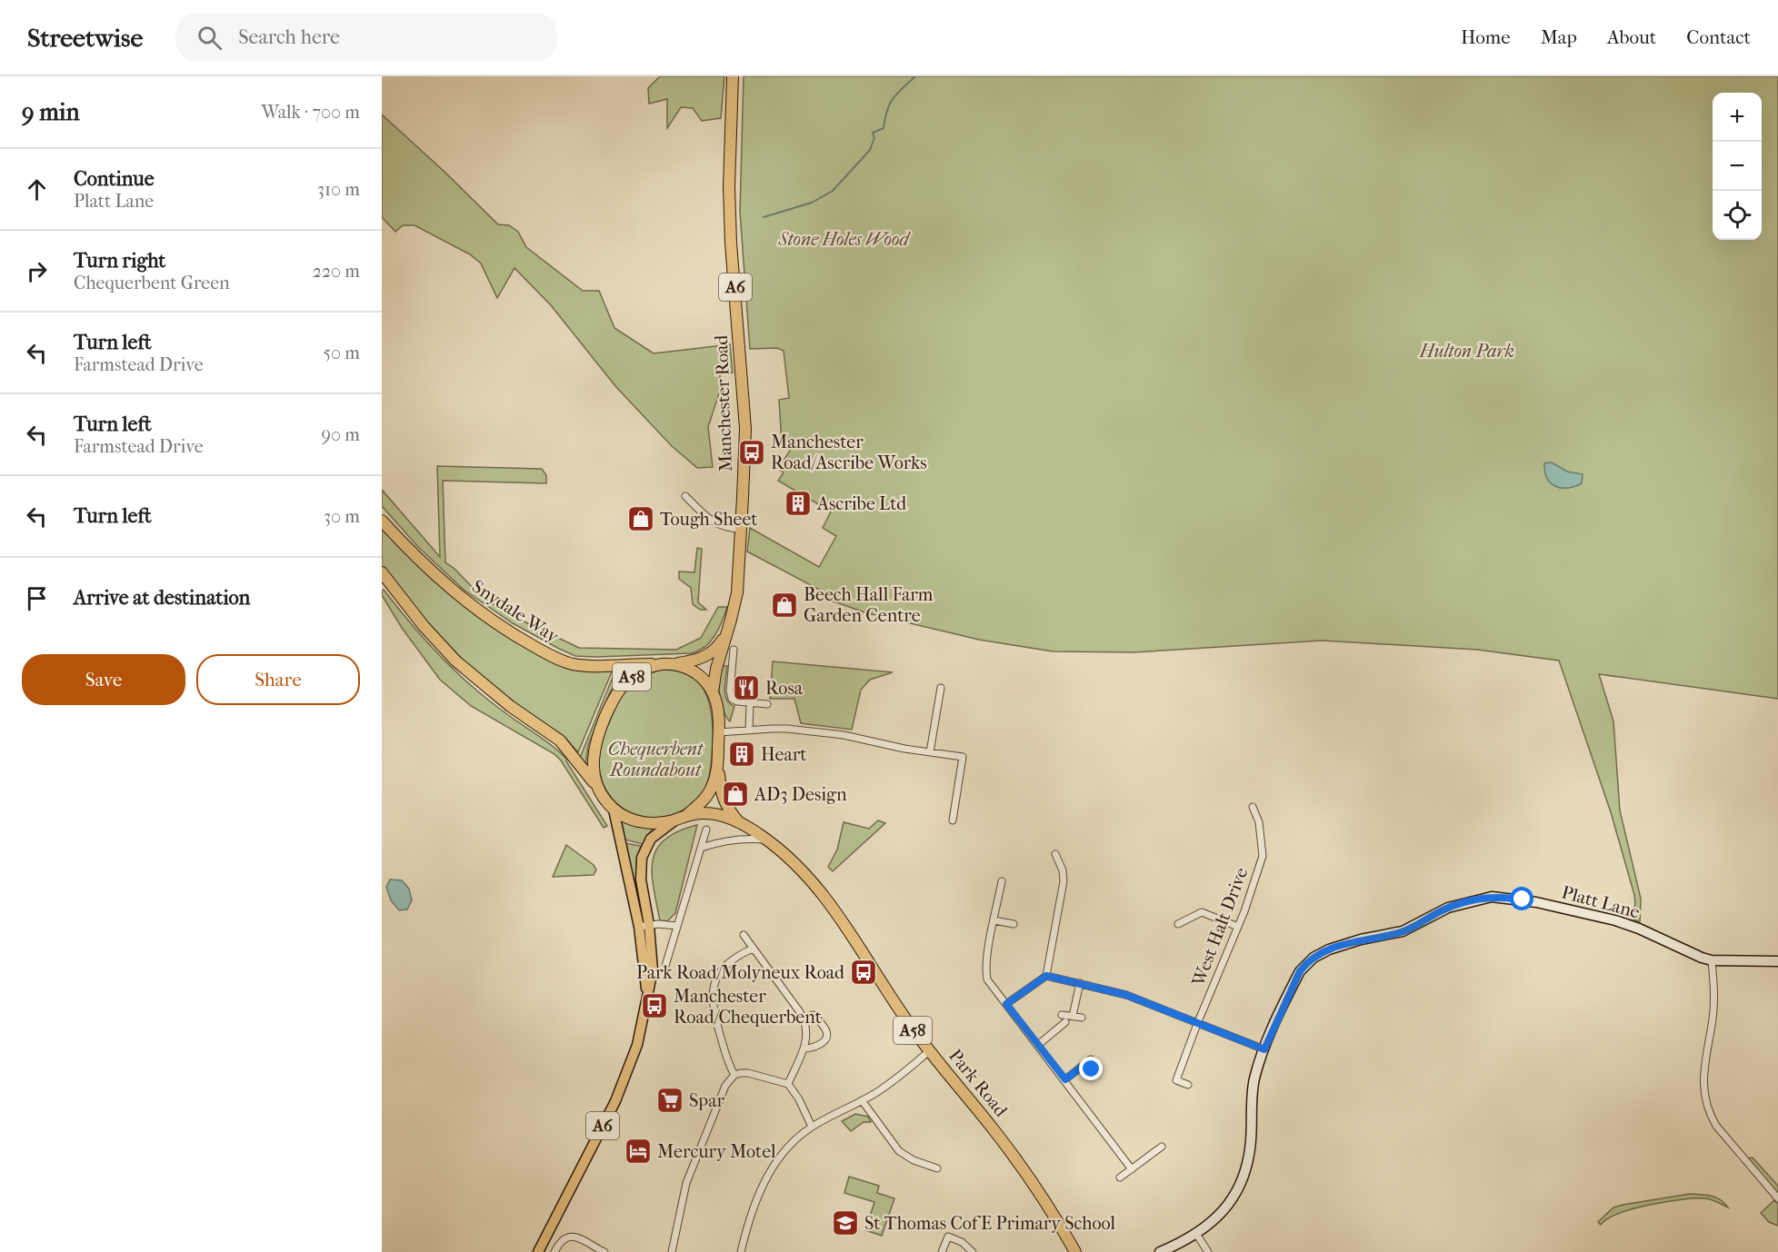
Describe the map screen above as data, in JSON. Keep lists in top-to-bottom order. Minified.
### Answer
{"streets":{"highway":["A6","Manchester Road","Snydale Way","A58","Park Road"],"street":["Platt Lane","West Halt Drive"]},"crossings":[["A6","Manchester Road"],["A6","Snydale Way"],["A6","A58"],["A6","Park Road"],["Manchester Road","Snydale Way"],["Manchester Road","A58"],["Manchester Road","Park Road"],["Snydale Way","A58"],["Snydale Way","Park Road"],["A58","Park Road"]],"parks":["Stone Holes Wood","Hulton Park","Chequerbent Roundabout"],"places":{"bus stop":["Manchester Road/Ascribe Works","Park Road/Molyneux Road","Manchester Road/Chequerbent"],"building":["Ascribe Ltd","Heart"],"shop":["Tough Sheet","Beech Hall Farm Garden Centre","AD3 Design"],"restaurant":["Rosa"],"supermarket":["Spar"],"hotel":["Mercury Motel"],"school or university":["St Thomas CofE Primary School"]},"page":{"header":"Streetwise","search":"Search here","nav":["Home","Map","About","Contact"],"heading":["9 min","Walk · 700 m"],"map_buttons":["+","−"],"list":[["Continue","Platt Lane","310 m"],["Turn right","Chequerbent Green","220 m"],["Turn left","Farmstead Drive","50 m"],["Turn left","Farmstead Drive","90 m"],["Turn left","30 m"],"Arrive at destination"],"buttons":["Save","Share"]}}
